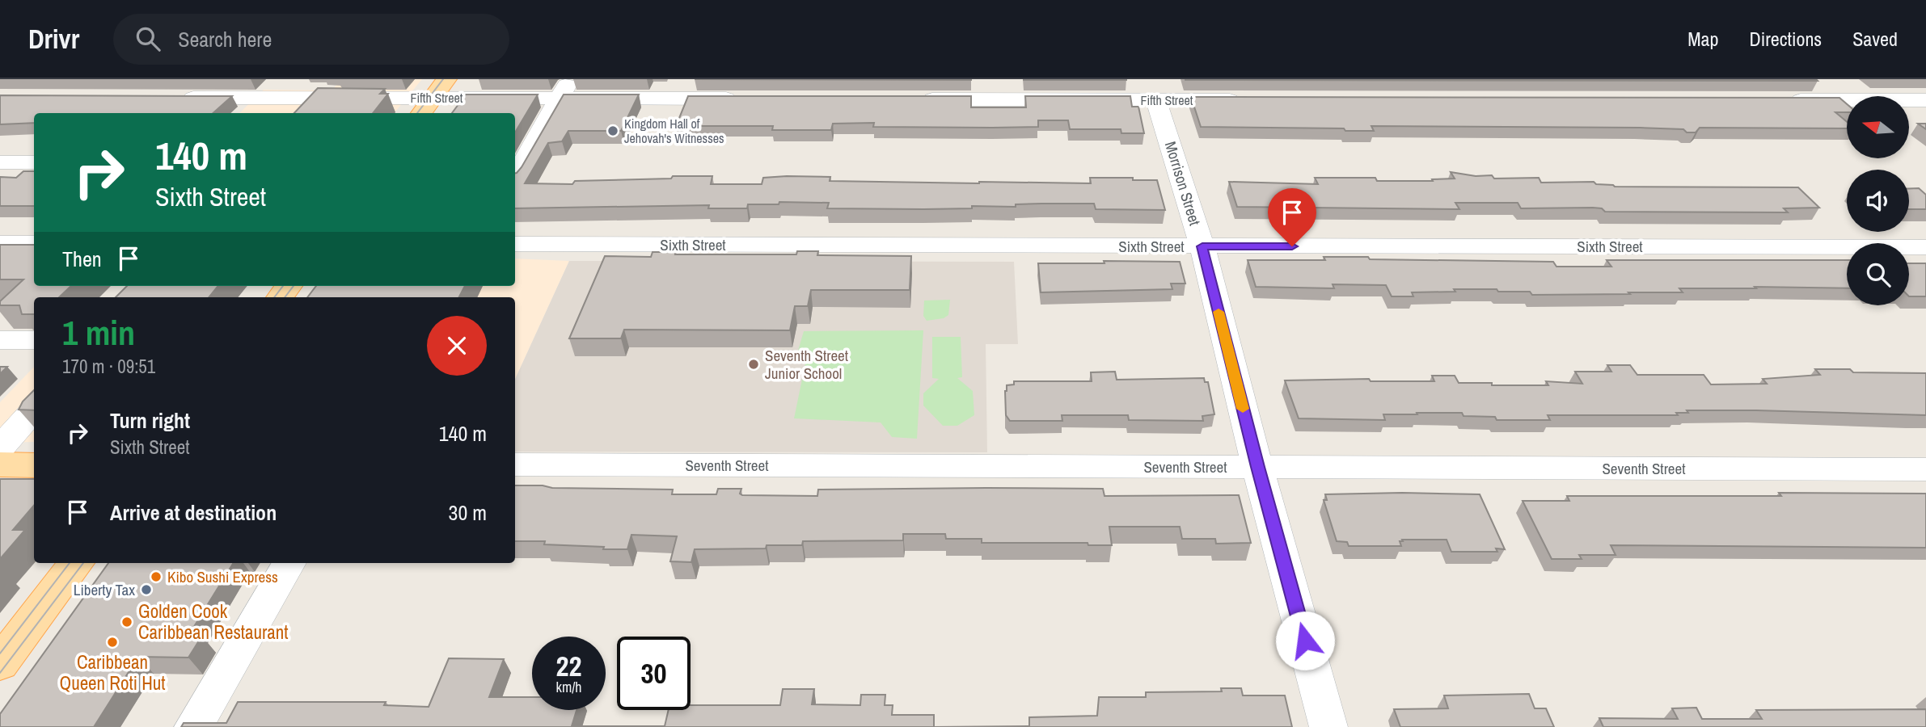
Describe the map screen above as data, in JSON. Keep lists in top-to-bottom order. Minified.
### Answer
{"streets":{"street":["Fifth Street","Morrison Street","Sixth Street","Seventh Street"]},"crossings":[["Fifth Street","Morrison Street"],["Morrison Street","Sixth Street"],["Morrison Street","Seventh Street"]],"places":["Kingdom Hall of Jehovah's Witnesses","Seventh Street Junior School","Kibo Sushi Express","Liberty Tax","Golden Cook Caribbean Restaurant","Caribbean Queen Roti Hut"],"north":"left","page":{"header":"Drivr","search":"Search here","nav":["Map","Directions","Saved"],"turn":["140 m","Sixth Street"],"then":"Then","heading":["1 min","170 m · 09:51"],"list":[{"name":"Turn right","note":"Sixth Street","value":"140 m"},{"name":"Arrive at destination","value":"30 m"}],"speed":"22 km/h","limit":"30"}}
